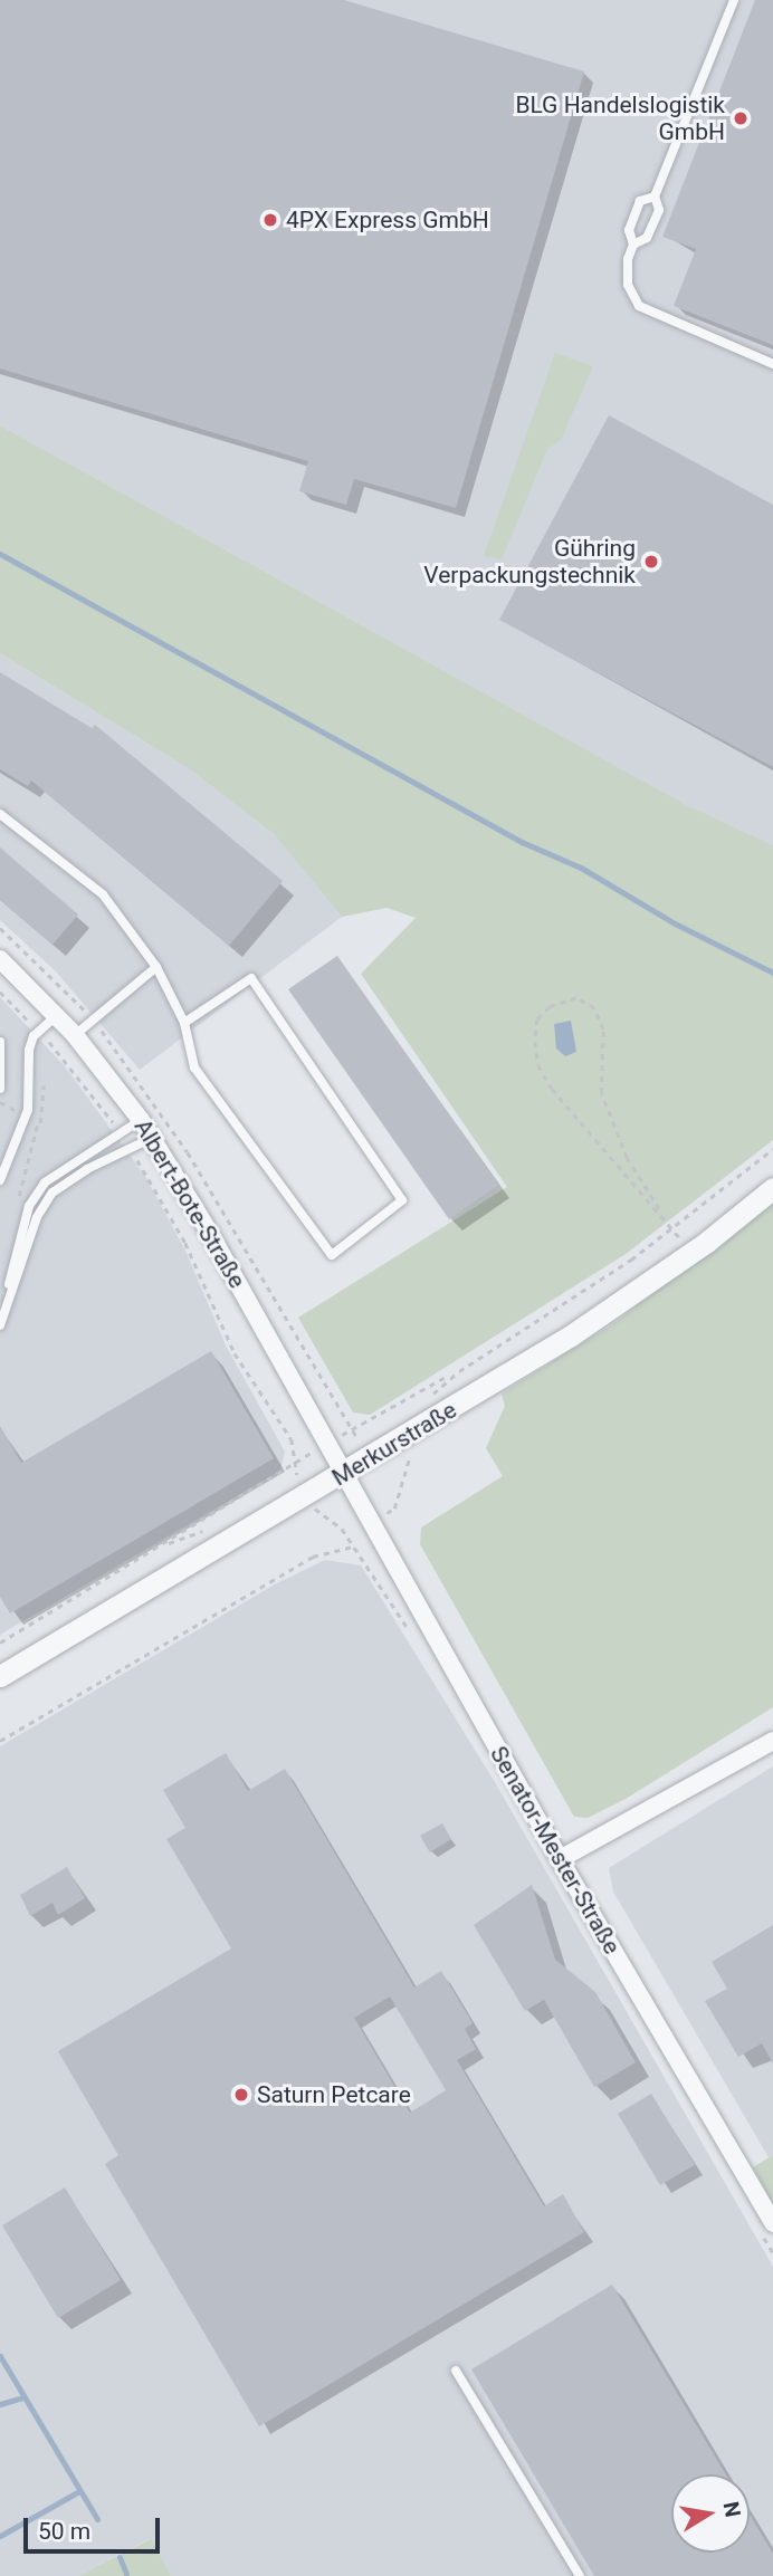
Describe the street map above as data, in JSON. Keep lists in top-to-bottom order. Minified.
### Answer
{"streets":{"street":["Albert-Bote-Straße","Merkurstraße","Senator-Mester-Straße"]},"crossings":[["Albert-Bote-Straße","Merkurstraße"],["Albert-Bote-Straße","Senator-Mester-Straße"],["Merkurstraße","Senator-Mester-Straße"]],"places":["BLG Handelslogistik GmbH","4PX Express GmbH","Gühring Verpackungstechnik","Saturn Petcare"],"scale_bar":"50 m","north":"right"}
